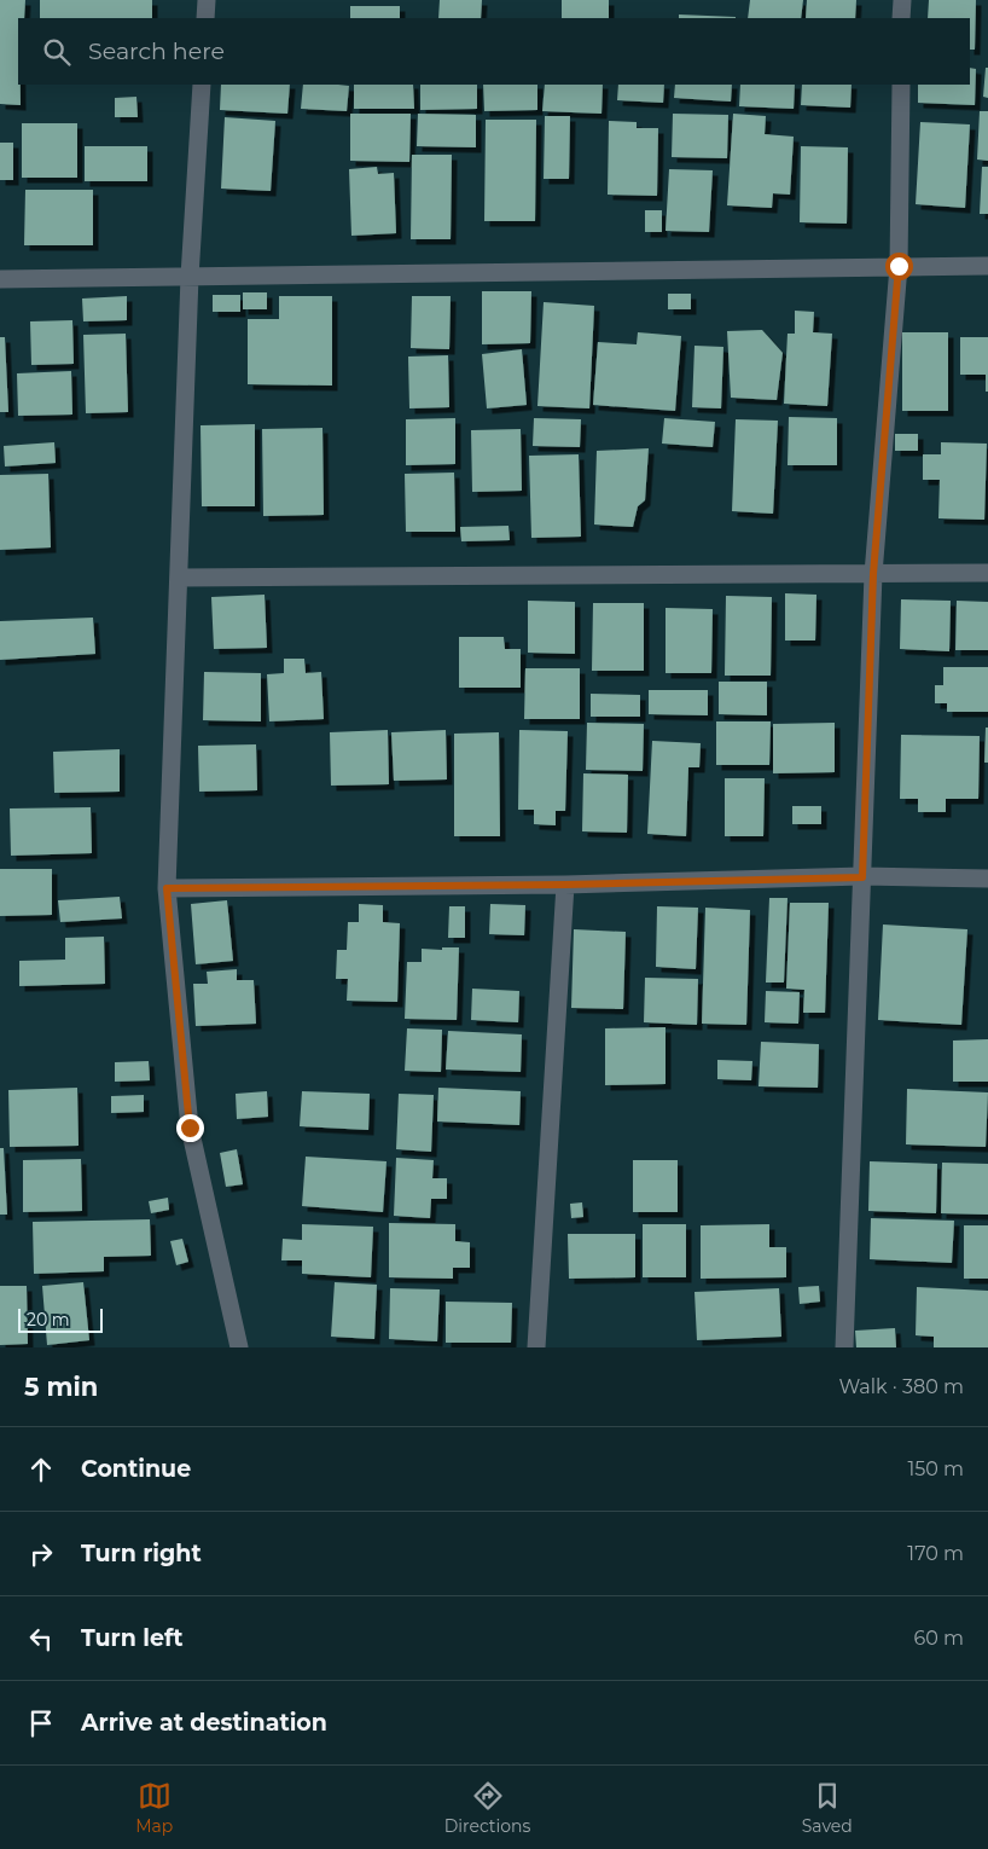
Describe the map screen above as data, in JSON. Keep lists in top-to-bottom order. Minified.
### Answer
{"scale_bar":"20 m","page":{"search":"Search here","scale":"20 m","heading":["5 min","Walk · 380 m"],"list":[["Continue","150 m"],["Turn right","170 m"],["Turn left","60 m"],"Arrive at destination"],"nav":["Map","Directions","Saved"]}}
